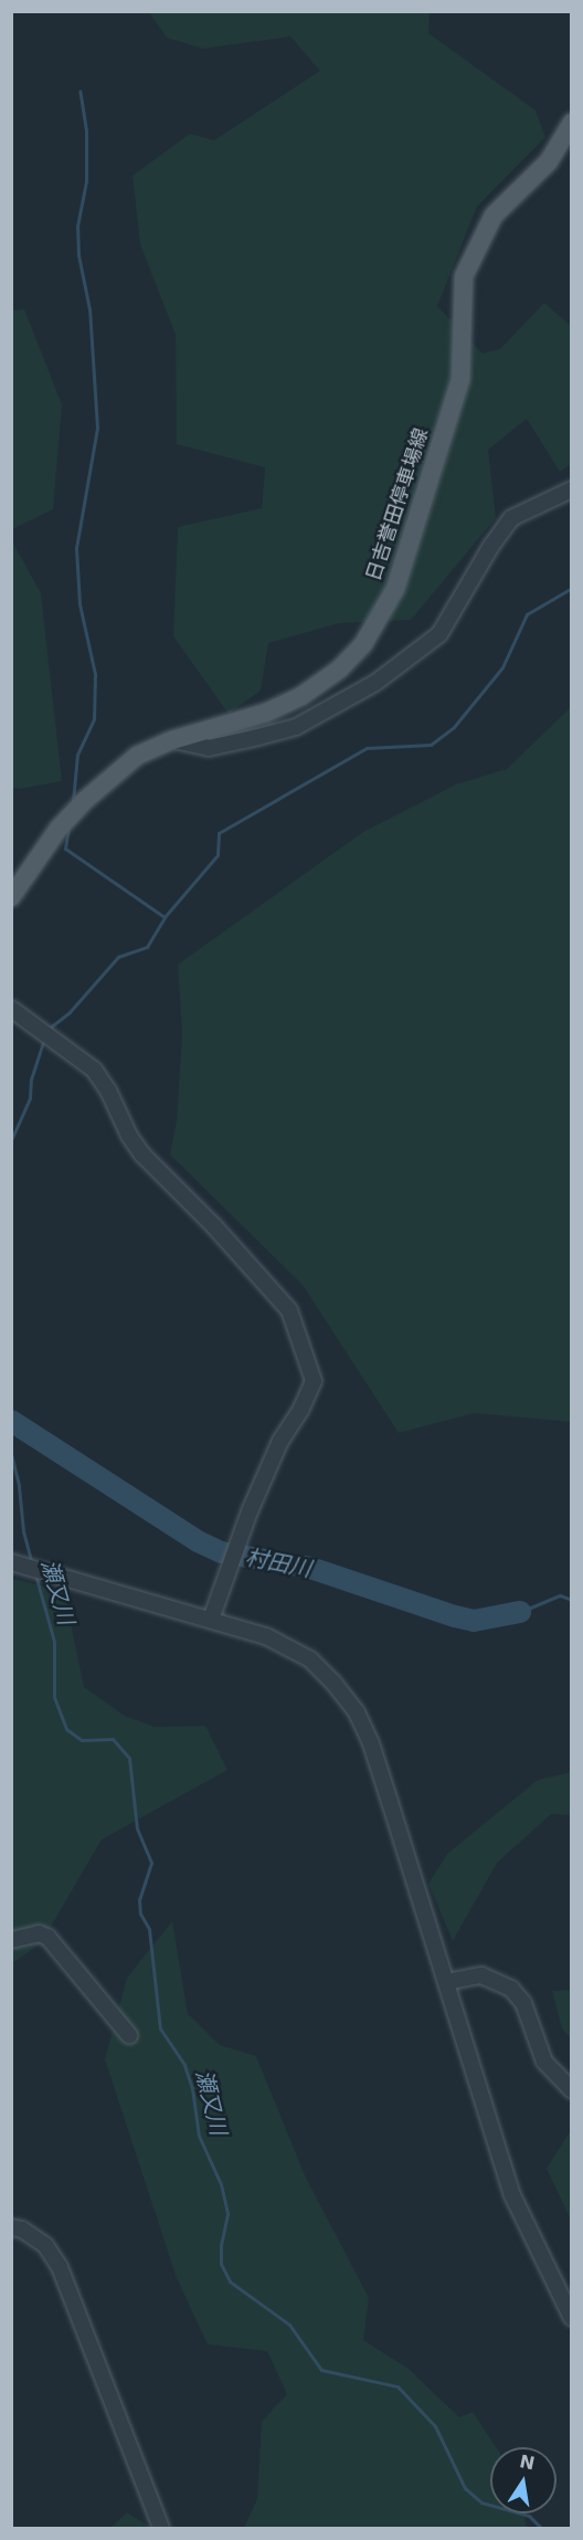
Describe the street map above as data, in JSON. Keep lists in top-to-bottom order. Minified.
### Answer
{"streets":{"main road":["日吉誉田停車場線"]},"water":["村田川","瀬又川"],"north":"top"}
